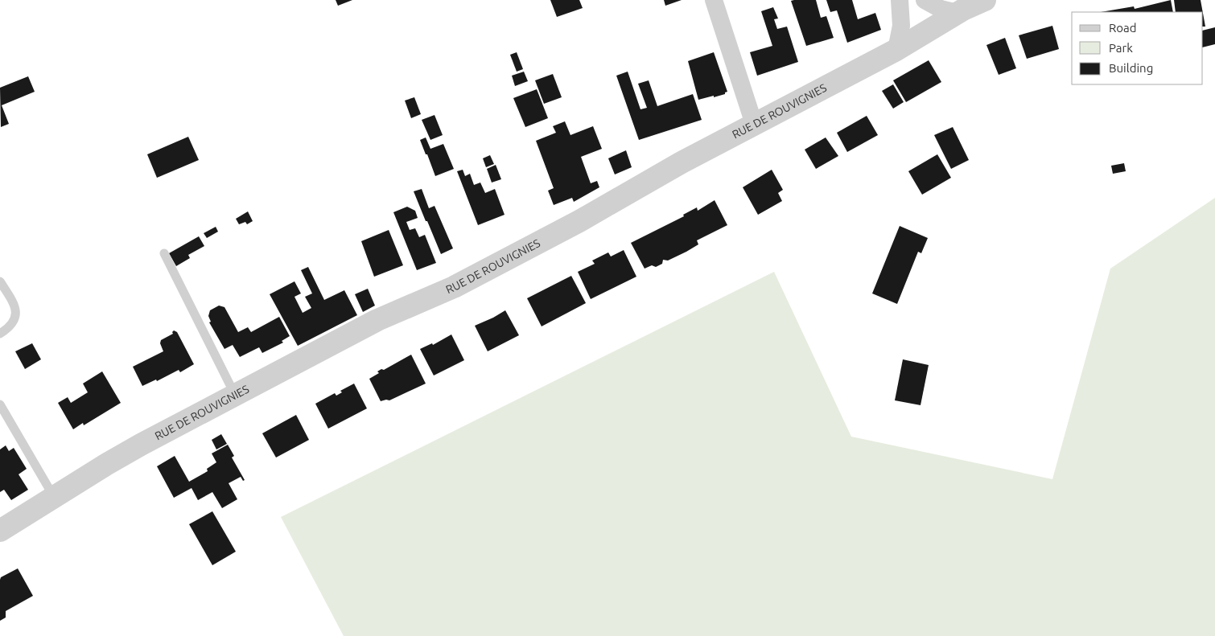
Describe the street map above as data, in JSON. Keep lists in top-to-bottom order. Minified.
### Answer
{"streets":{"street":["RUE DE ROUVIGNIES"]},"legend":["Road","Park","Building"]}
